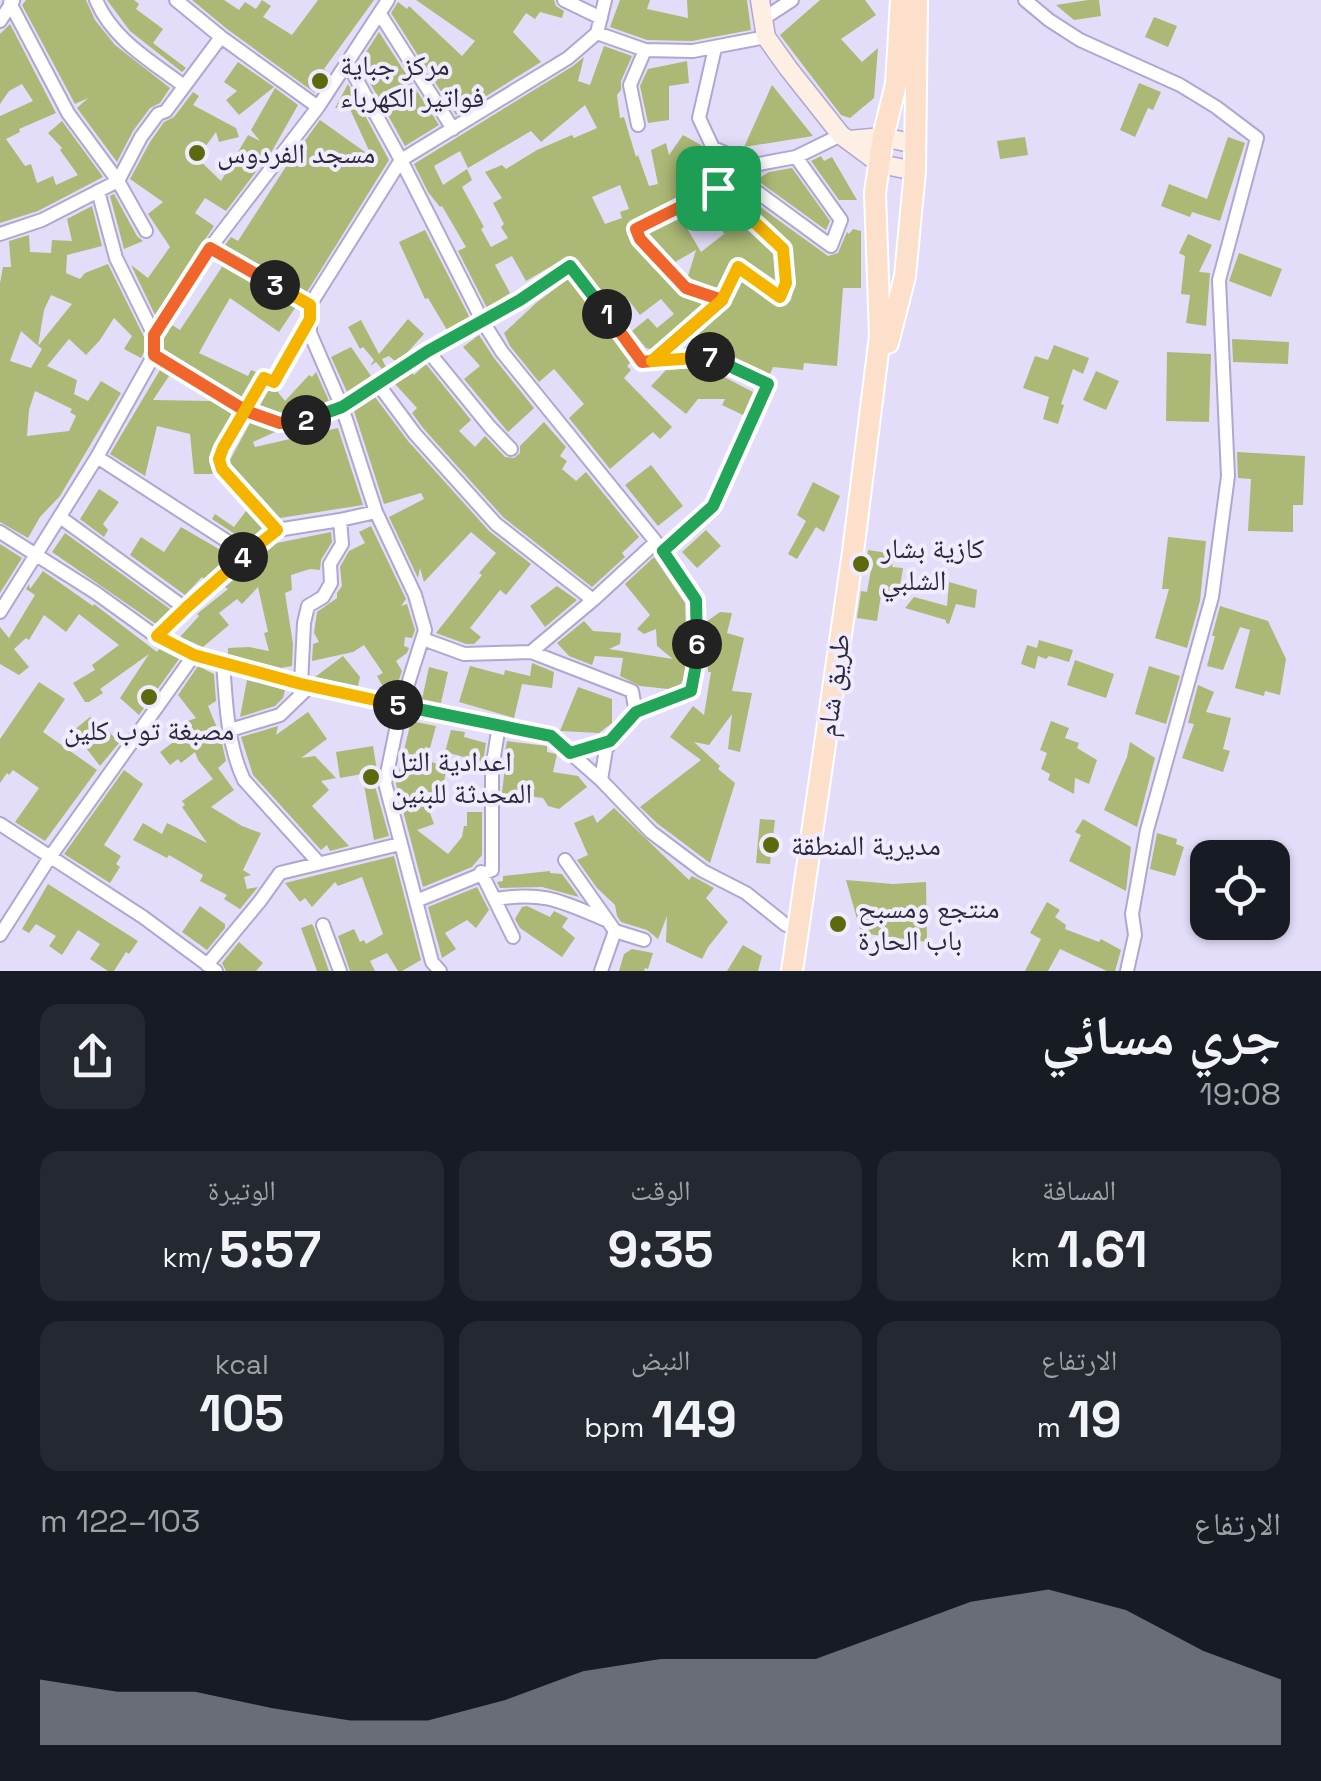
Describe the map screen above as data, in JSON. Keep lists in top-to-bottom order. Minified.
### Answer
{"streets":{"main road":["طريق شام"]},"places":["مركز جباية فواتير الكهرباء","مسجد الفردوس","كازية بشار الشلبي","مصبغة توب كلين","اعدادية التل المحدثة للبنين","مديرية المنطقة","منتجع ومسبح باب الحارة"],"page":{"pins":["3","1","7","2","4","6","5"],"heading":["جري مسائي","19:08"],"stats":[["المسافة","1.61 km"],["الوقت","9:35"],["الوتيرة","5:57 /km"],["الارتفاع","19 m"],["النبض","149 bpm"],["kcal","105"]],"chart":["الارتفاع","103–122 m"]}}
